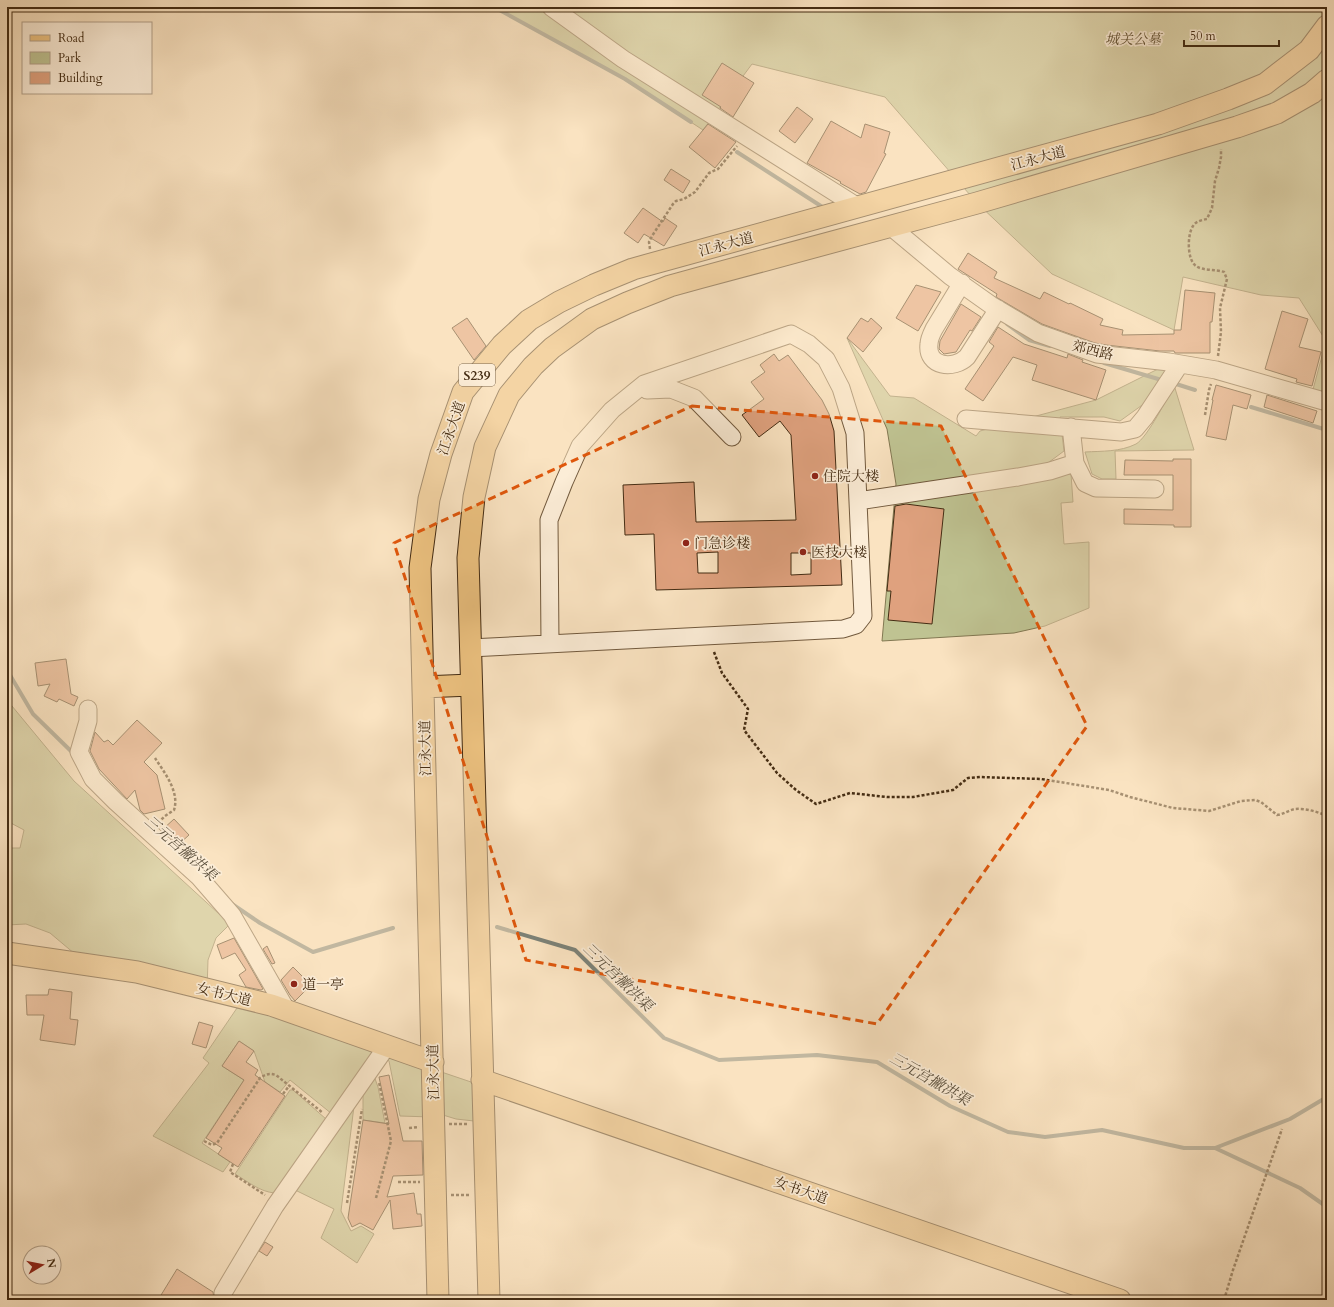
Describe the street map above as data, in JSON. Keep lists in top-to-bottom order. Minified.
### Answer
{"streets":{"main road":["江永大道","S239","女书大道"],"street":["郊西路"]},"crossings":[["江永大道","郊西路"],["江永大道","女书大道"]],"water":["三元宫撇洪渠"],"parks":["城关公墓"],"places":["住院大楼","门急诊楼","医技大楼","道一亭"],"legend":["Road","Park","Building"],"scale_bar":"50 m","north":"right"}
